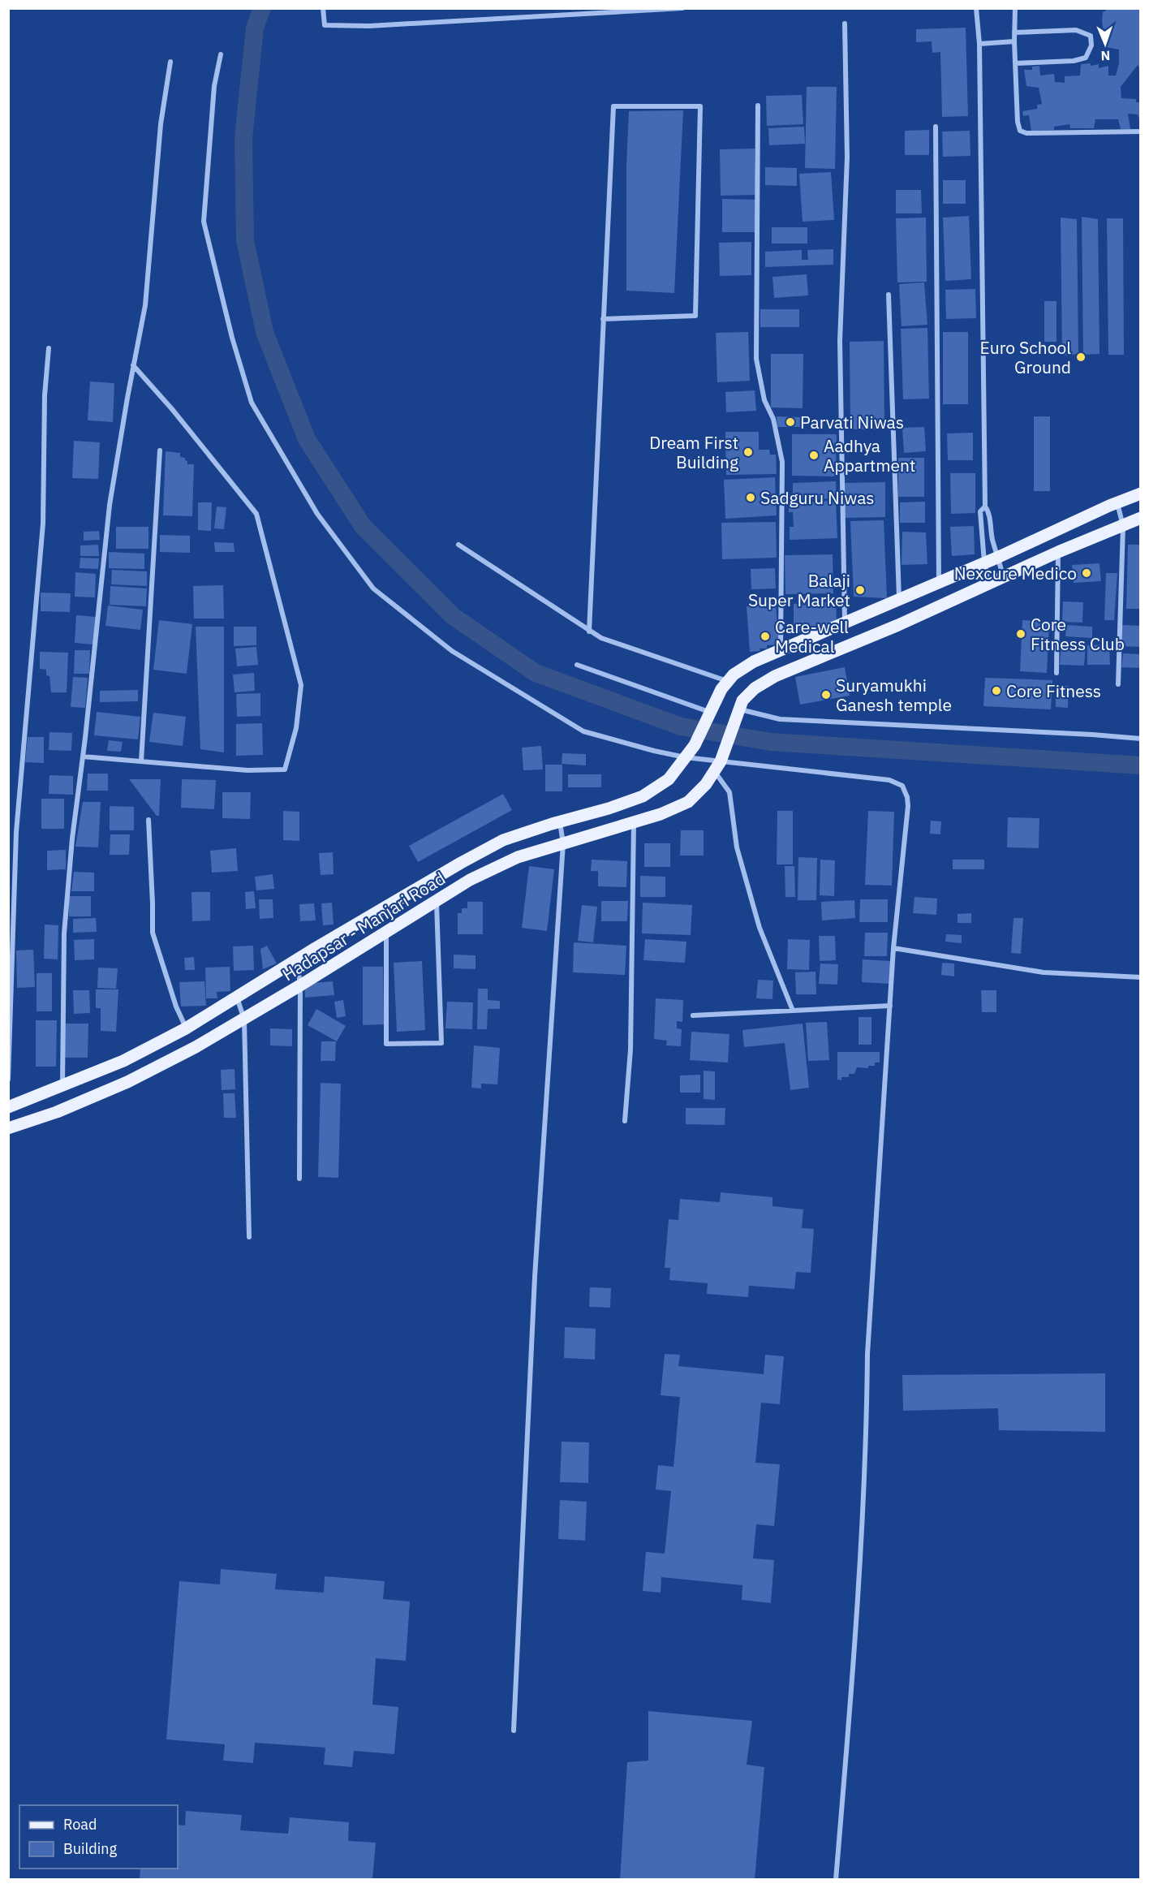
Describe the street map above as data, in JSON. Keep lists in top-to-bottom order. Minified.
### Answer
{"streets":{"main road":["Hadapsar - Manjari Road"]},"places":["Euro School Ground","Parvati Niwas","Dream First Building","Aadhya Appartment","Sadguru Niwas","Nexcure Medico","Balaji Super Market","Core Fitness Club","Care-well Medical","Core Fitness","Suryamukhi Ganesh temple"],"legend":["Road","Building"],"north":"bottom"}
